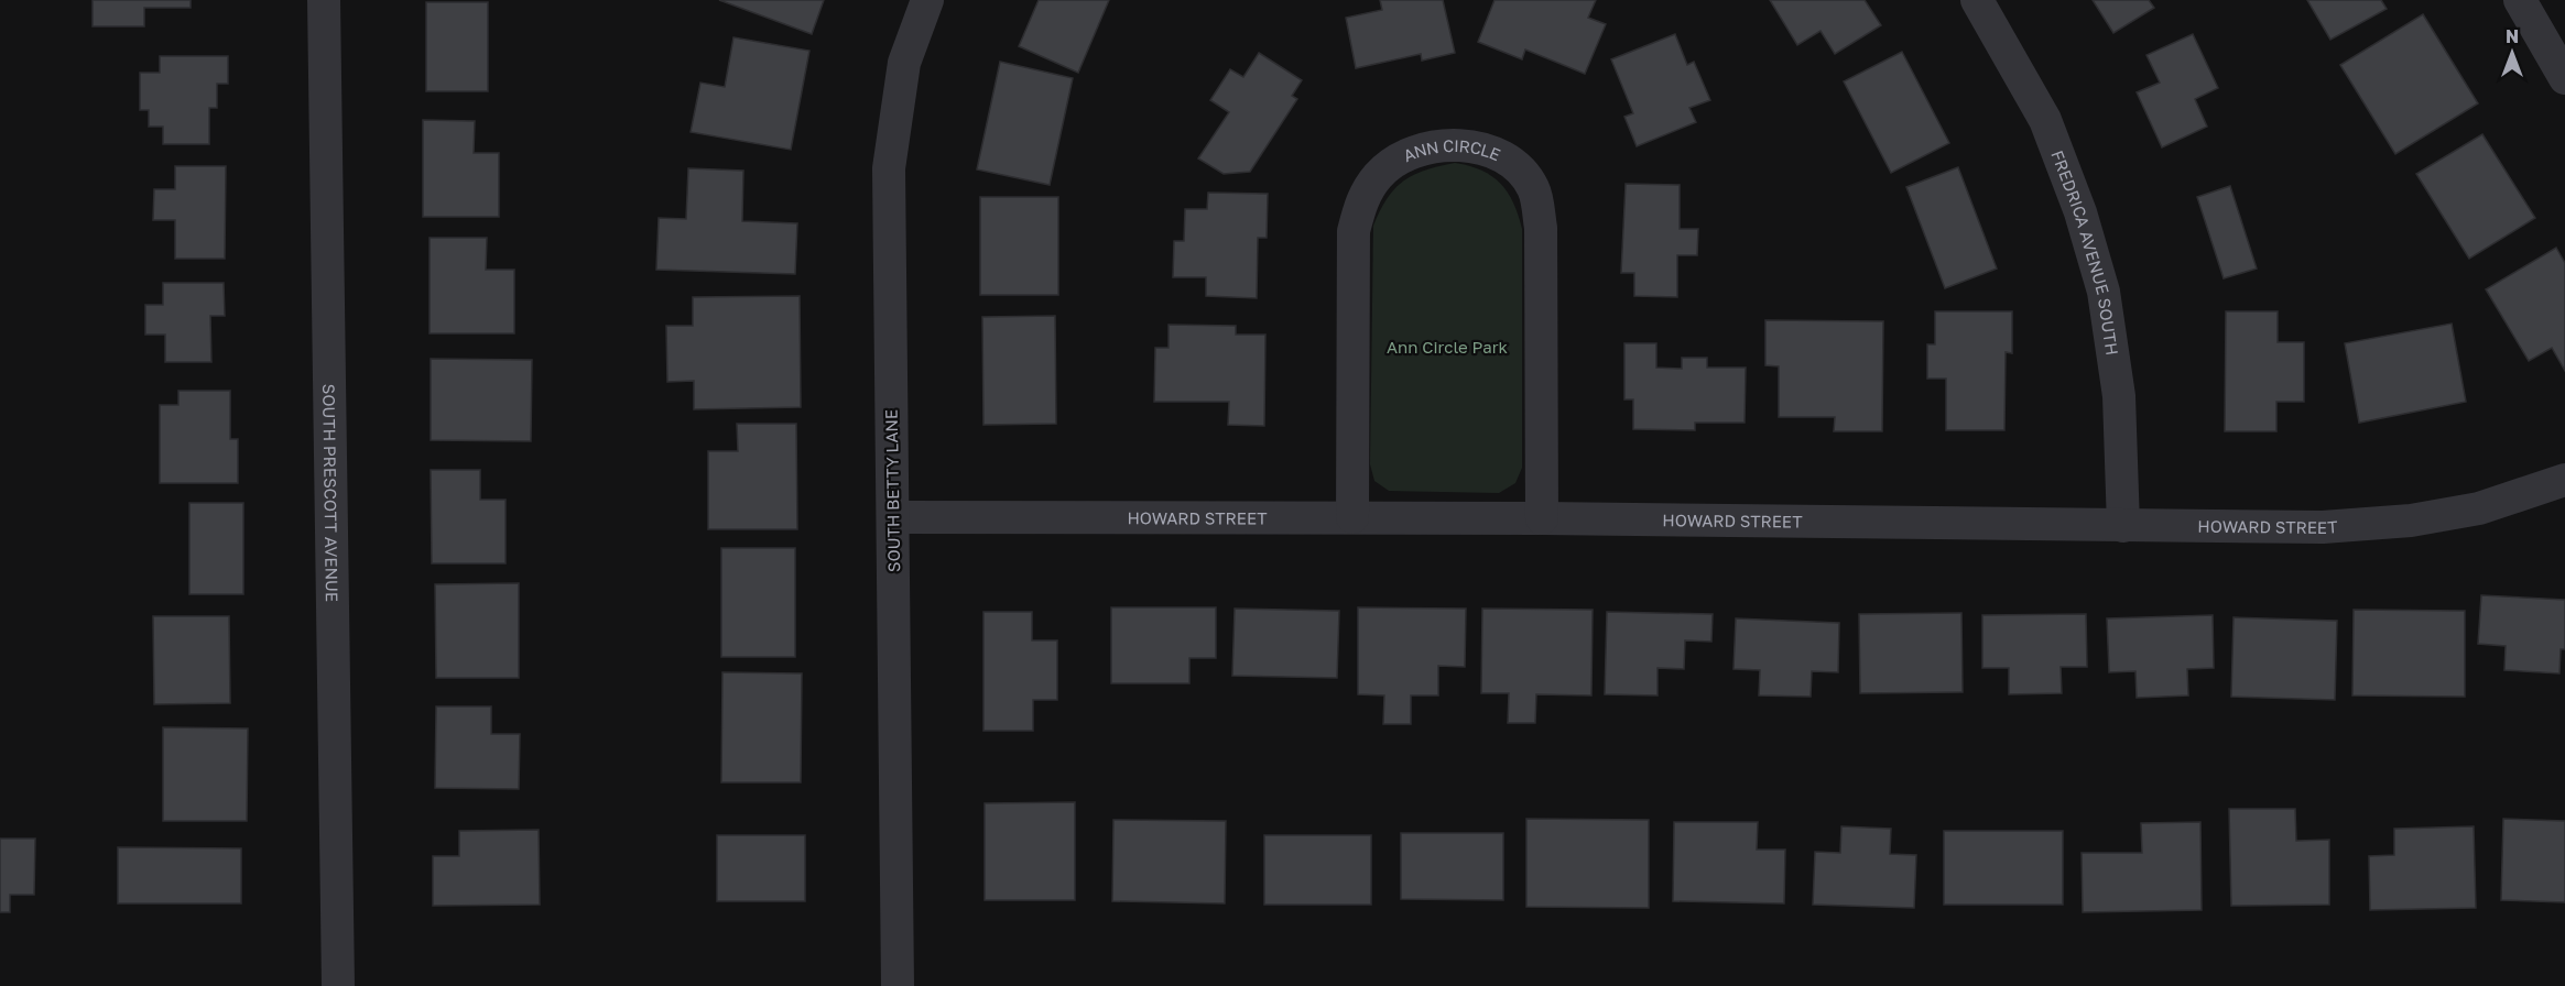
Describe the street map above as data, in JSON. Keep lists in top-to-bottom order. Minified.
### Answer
{"streets":{"street":["ANN CIRCLE","FREDRICA AVENUE SOUTH","SOUTH BETTY LANE","SOUTH PRESCOTT AVENUE","HOWARD STREET"]},"crossings":[["ANN CIRCLE","HOWARD STREET"],["FREDRICA AVENUE SOUTH","HOWARD STREET"],["SOUTH BETTY LANE","HOWARD STREET"]],"parks":["Ann Circle Park"],"north":"top"}
